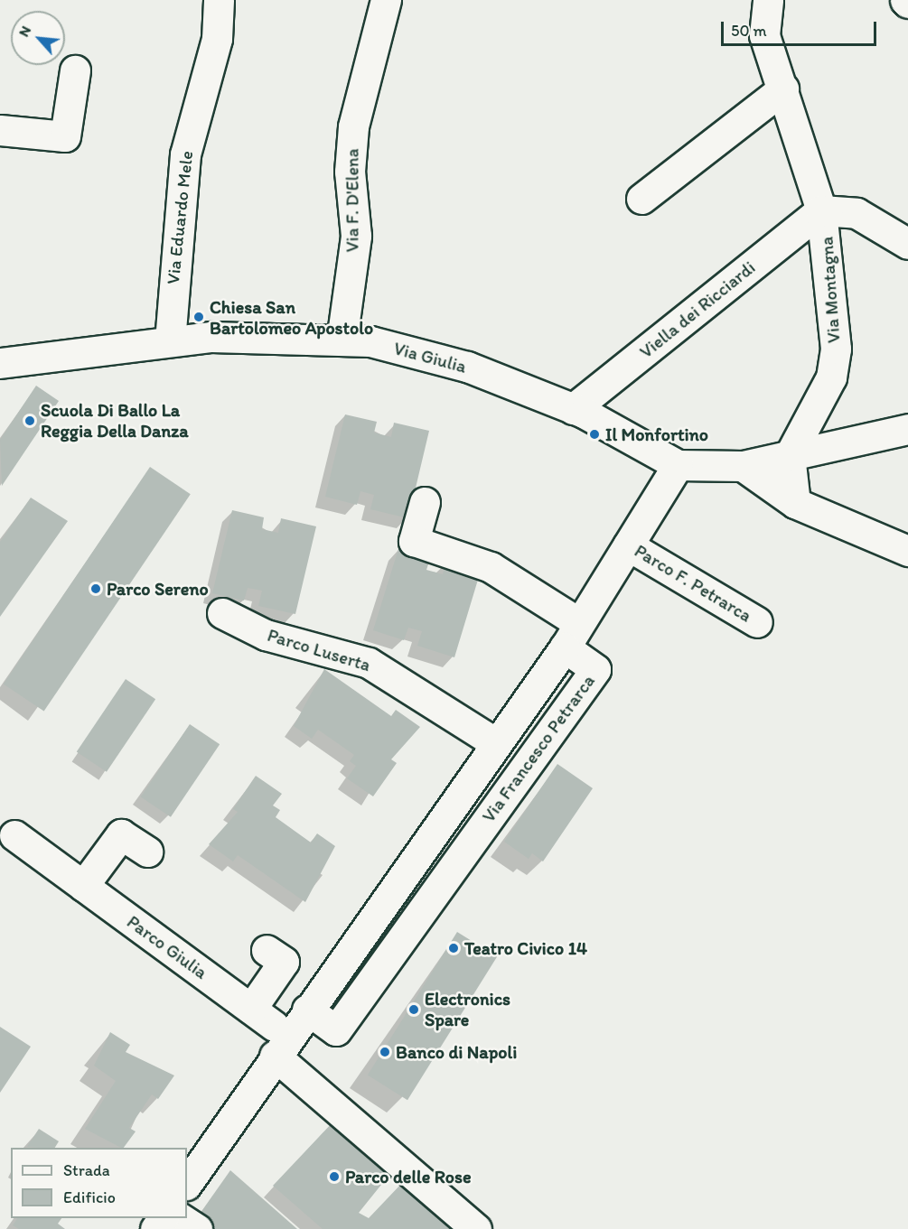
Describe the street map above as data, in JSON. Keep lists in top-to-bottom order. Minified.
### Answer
{"streets":{"street":["Via F. D'Elena","Via Eduardo Mele","Via Montagna","Viella dei Ricciardi","Via Giulia","Parco F. Petrarca","Parco Luserta","Via Francesco Petrarca","Parco Giulia"]},"crossings":[["Via F. D'Elena","Via Giulia"],["Via Eduardo Mele","Via Giulia"],["Via Montagna","Viella dei Ricciardi"],["Viella dei Ricciardi","Via Giulia"],["Via Giulia","Via Francesco Petrarca"],["Parco F. Petrarca","Via Francesco Petrarca"],["Parco Luserta","Via Francesco Petrarca"]],"places":["Chiesa San Bartolomeo Apostolo","Scuola Di Ballo La Reggia Della Danza","Il Monfortino","Parco Sereno","Teatro Civico 14","Electronics Spare","Banco di Napoli","Parco delle Rose"],"legend":["Strada","Edificio"],"scale_bar":"50 m","north":"top left"}
